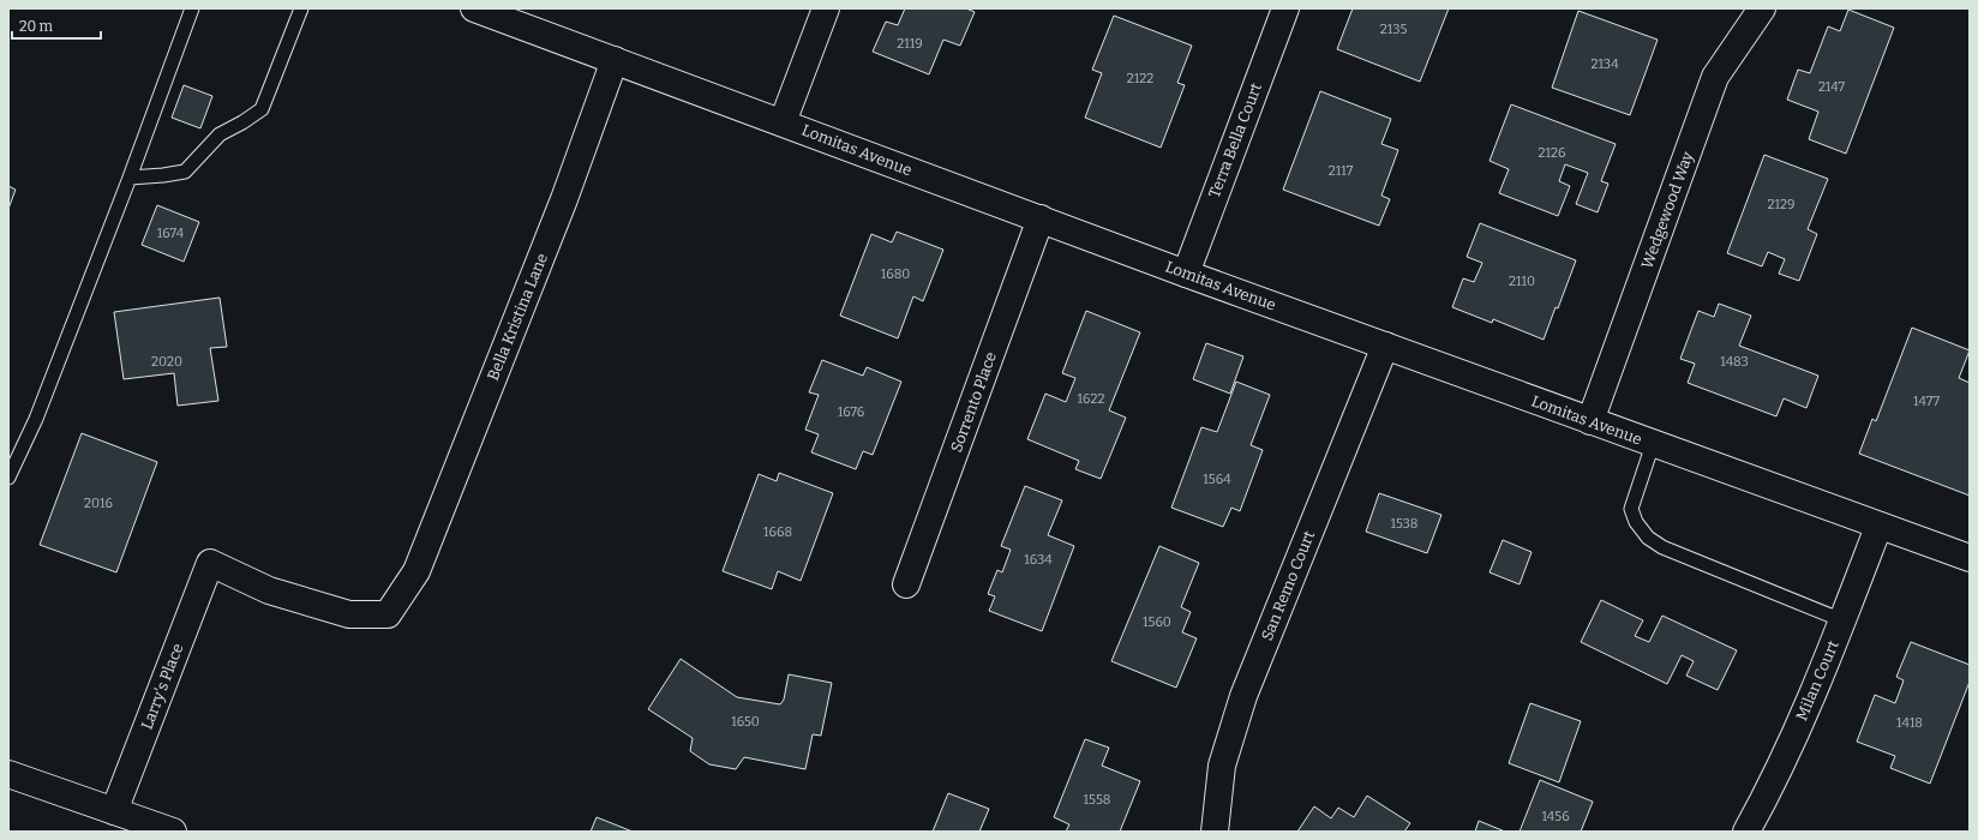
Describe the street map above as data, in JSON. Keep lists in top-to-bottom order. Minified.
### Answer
{"streets":{"street":["Terra Bella Court","Lomitas Avenue","Wedgewood Way","Bella Kristina Lane","Sorrento Place","San Remo Court","Milan Court","Larry's Place"]},"crossings":[["Terra Bella Court","Lomitas Avenue"],["Lomitas Avenue","Wedgewood Way"],["Lomitas Avenue","Bella Kristina Lane"],["Lomitas Avenue","Sorrento Place"],["Lomitas Avenue","San Remo Court"],["Lomitas Avenue","Milan Court"],["Bella Kristina Lane","Larry's Place"]],"house_numbers":["2135","2119","2134","2122","2147","2126","2117","2129","1674","1680","2110","2020","1483","1622","1477","1676","1564","2016","1538","1668","1634","1560","1650","1418","1558","1456"],"scale_bar":"20 m"}
